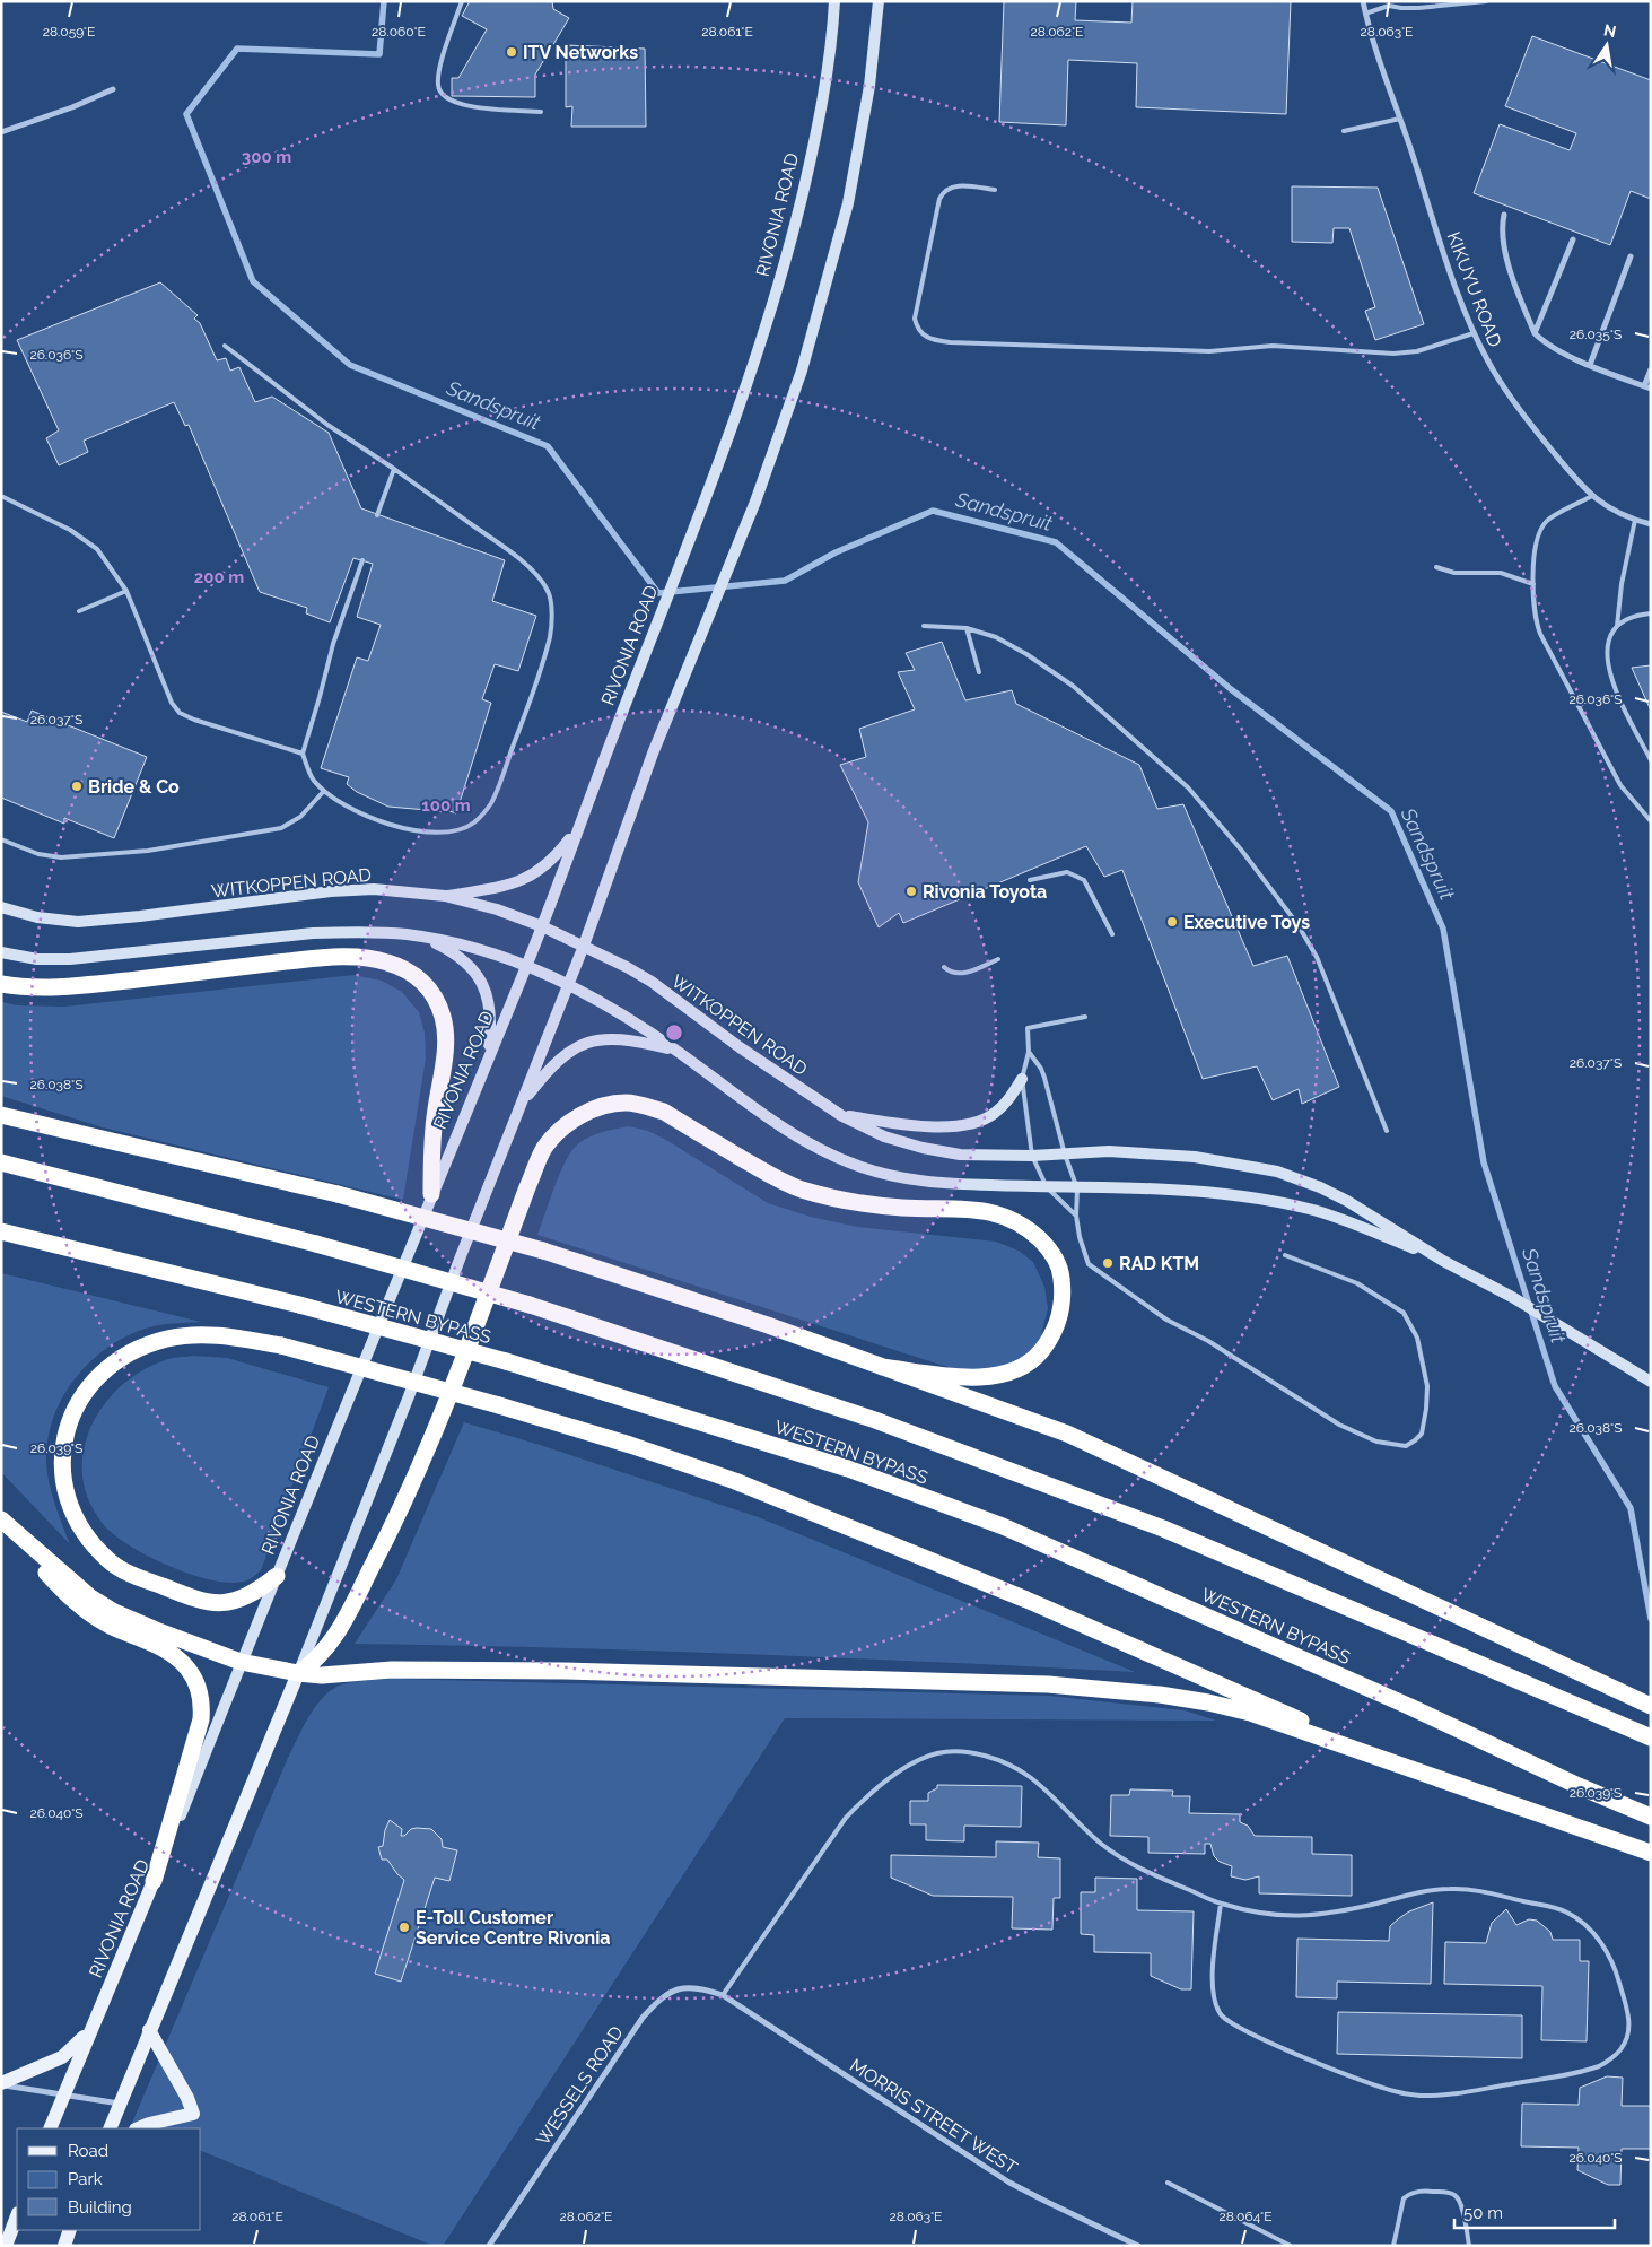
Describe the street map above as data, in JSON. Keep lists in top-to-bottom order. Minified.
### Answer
{"streets":{"highway":["WESTERN BYPASS"],"main road":["RIVONIA ROAD","WITKOPPEN ROAD"],"street":["KIKUYU ROAD","WESSELS ROAD","MORRIS STREET WEST"]},"crossings":[["RIVONIA ROAD","WITKOPPEN ROAD"],["WESSELS ROAD","MORRIS STREET WEST"]],"water":["Sandspruit"],"places":["ITV Networks","Bride & Co","Rivonia Toyota","Executive Toys","RAD KTM","E-Toll Customer Service Centre Rivonia"],"legend":["Road","Park","Building"],"scale_bar":"50 m","north":"top","coordinates":["28.059°E","28.060°E","28.061°E","28.062°E","28.063°E","26.035°S","26.036°S","26.037°S","26.038°S","26.039°S","26.040°S","28.064°E"],"rings":["300 m","200 m","100 m"]}
